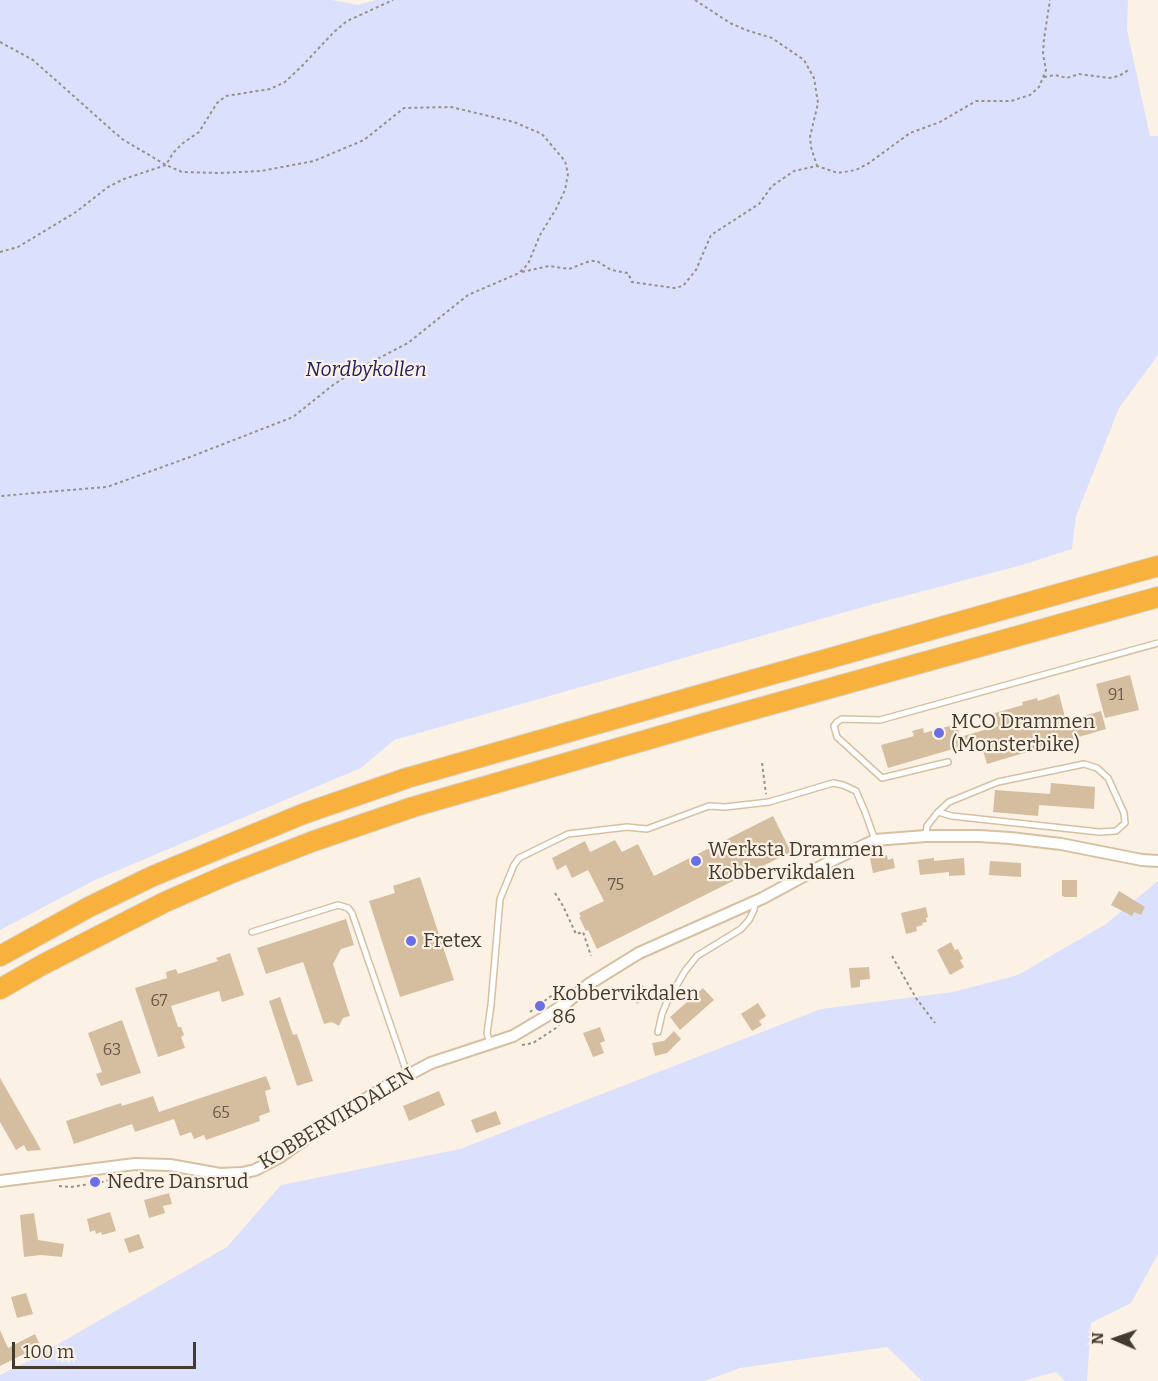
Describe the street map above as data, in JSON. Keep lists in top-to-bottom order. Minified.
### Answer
{"streets":{"street":["KOBBERVIKDALEN"]},"parks":["Nordbykollen"],"places":["MCO Drammen (Monsterbike)","Werksta Drammen Kobbervikdalen","Fretex","Kobbervikdalen 86","Nedre Dansrud"],"house_numbers":["91","75","67","63","65"],"scale_bar":"100 m","north":"left"}
